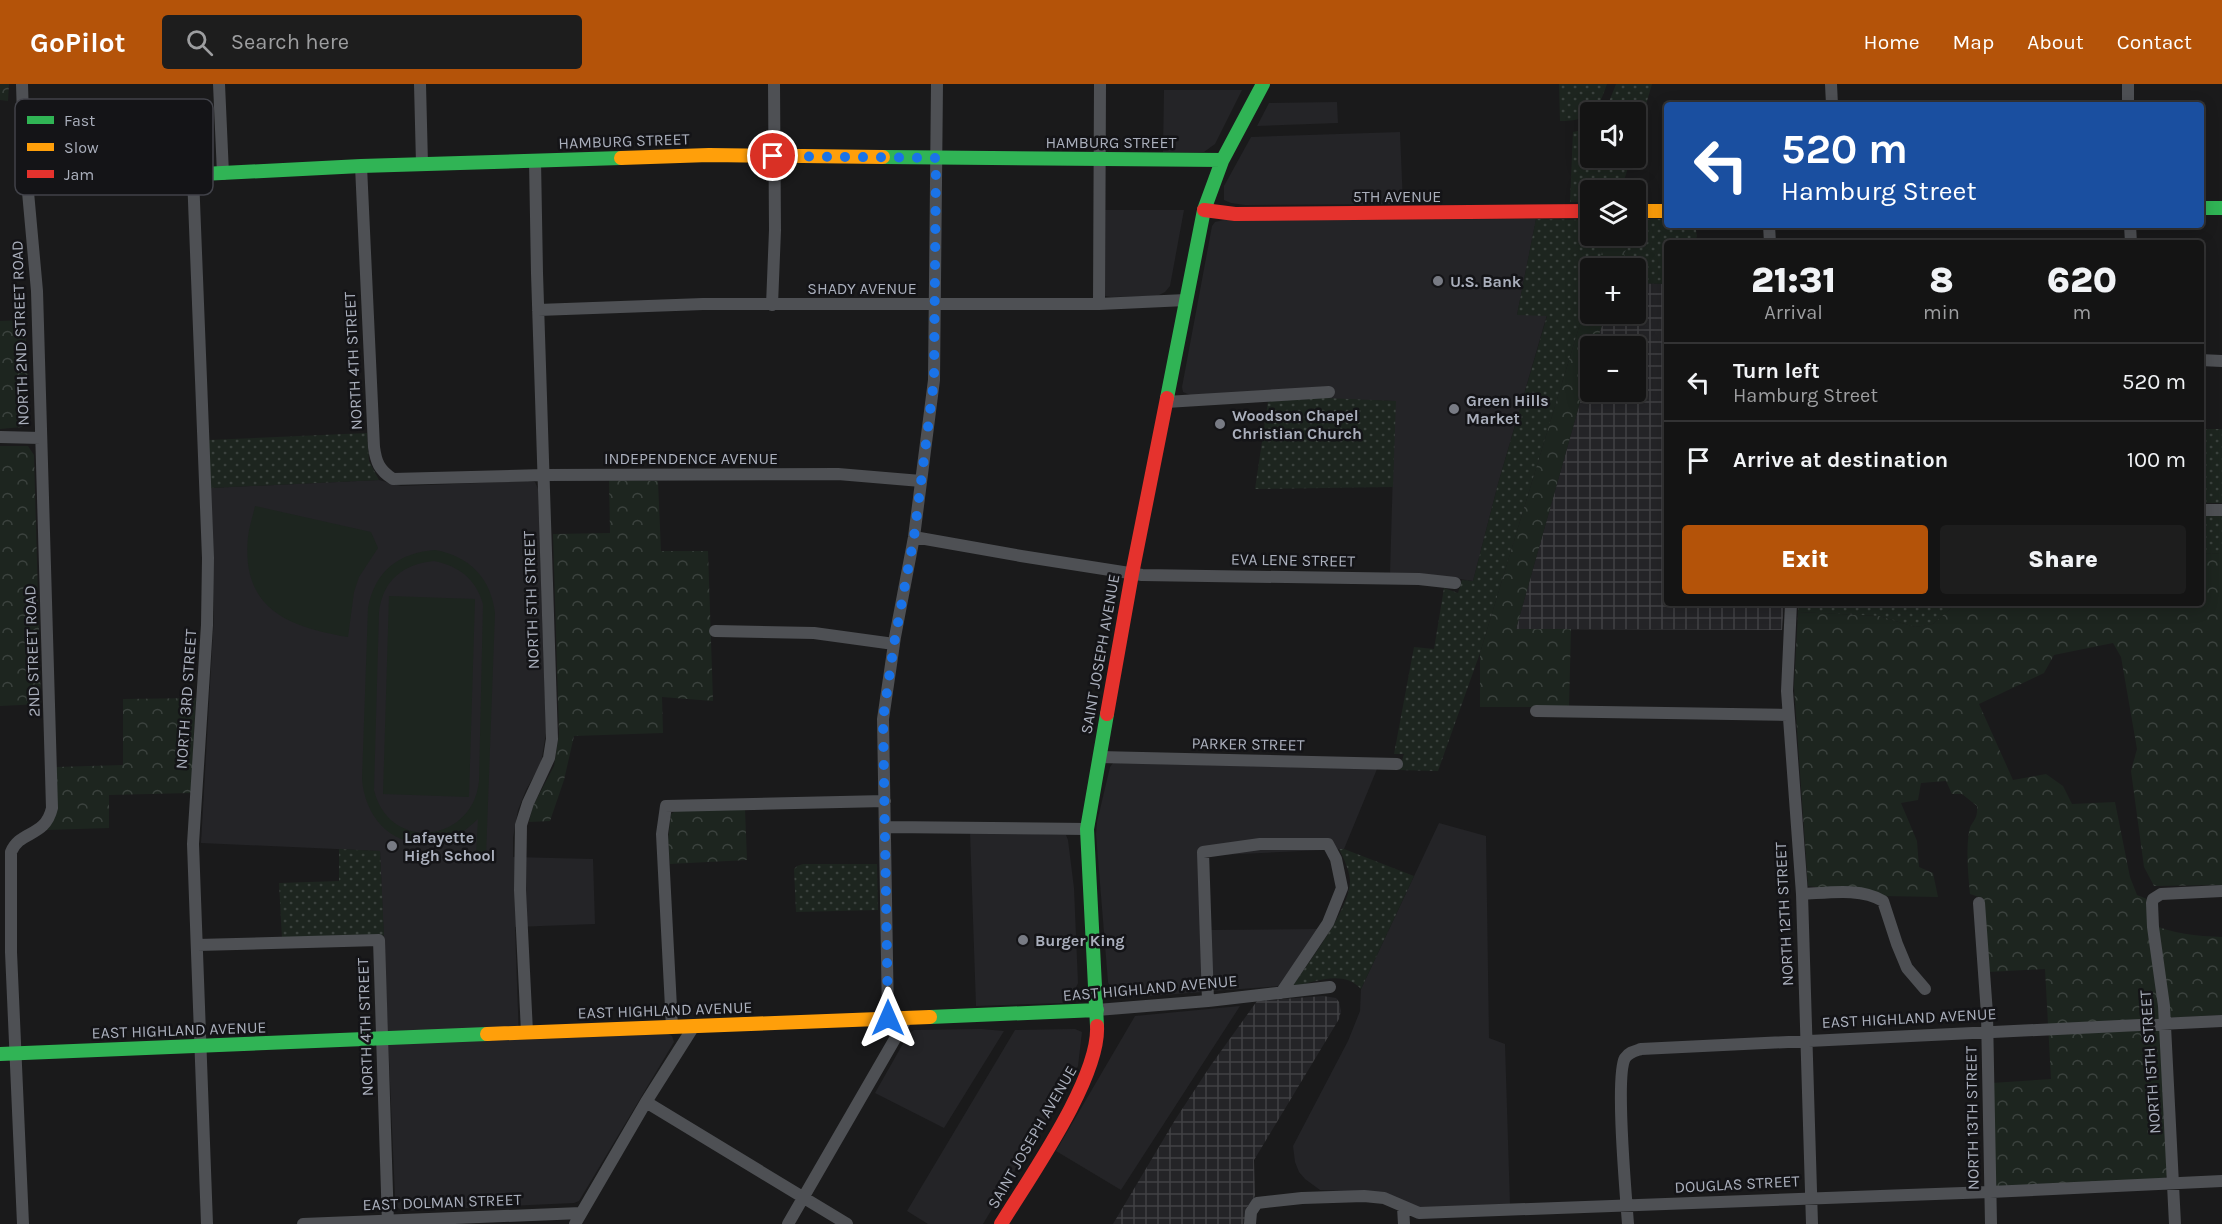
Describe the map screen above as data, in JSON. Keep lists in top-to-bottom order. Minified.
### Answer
{"streets":{"street":["HAMBURG STREET","5TH AVENUE","SHADY AVENUE","NORTH 2ND STREET ROAD","NORTH 4TH STREET","INDEPENDENCE AVENUE","EVA LENE STREET","NORTH 5TH STREET","2ND STREET ROAD","SAINT JOSEPH AVENUE","NORTH 3RD STREET","PARKER STREET","NORTH 12TH STREET","EAST HIGHLAND AVENUE","NORTH 15TH STREET","NORTH 13TH STREET","DOUGLAS STREET","EAST DOLMAN STREET"]},"crossings":[["HAMBURG STREET","NORTH 4TH STREET"],["HAMBURG STREET","NORTH 5TH STREET"],["HAMBURG STREET","SAINT JOSEPH AVENUE"],["5TH AVENUE","SAINT JOSEPH AVENUE"],["SHADY AVENUE","NORTH 5TH STREET"],["SHADY AVENUE","SAINT JOSEPH AVENUE"],["NORTH 2ND STREET ROAD","2ND STREET ROAD"],["NORTH 4TH STREET","INDEPENDENCE AVENUE"],["NORTH 4TH STREET","NORTH 3RD STREET"],["NORTH 4TH STREET","EAST HIGHLAND AVENUE"],["NORTH 4TH STREET","EAST DOLMAN STREET"],["INDEPENDENCE AVENUE","NORTH 5TH STREET"],["EVA LENE STREET","SAINT JOSEPH AVENUE"],["NORTH 5TH STREET","EAST HIGHLAND AVENUE"],["2ND STREET ROAD","EAST HIGHLAND AVENUE"],["SAINT JOSEPH AVENUE","PARKER STREET"],["SAINT JOSEPH AVENUE","EAST HIGHLAND AVENUE"],["NORTH 3RD STREET","EAST HIGHLAND AVENUE"],["NORTH 12TH STREET","EAST HIGHLAND AVENUE"],["NORTH 12TH STREET","DOUGLAS STREET"],["EAST HIGHLAND AVENUE","NORTH 15TH STREET"],["EAST HIGHLAND AVENUE","NORTH 13TH STREET"],["EAST HIGHLAND AVENUE","DOUGLAS STREET"],["NORTH 15TH STREET","DOUGLAS STREET"],["NORTH 13TH STREET","DOUGLAS STREET"]],"places":["U.S. Bank","Green Hills Market","Woodson Chapel Christian Church","Lafayette High School","Burger King"],"legend":["Fast","Slow","Jam"],"page":{"header":"GoPilot","search":"Search here","nav":["Home","Map","About","Contact"],"map_buttons":["+","−"],"turn":["520 m","Hamburg Street"],"eta":["21:31","Arrival","8","min","620","m"],"list":[{"name":"Turn left","note":"Hamburg Street","value":"520 m"},{"name":"Arrive at destination","value":"100 m"}],"buttons":["Exit","Share"]}}
